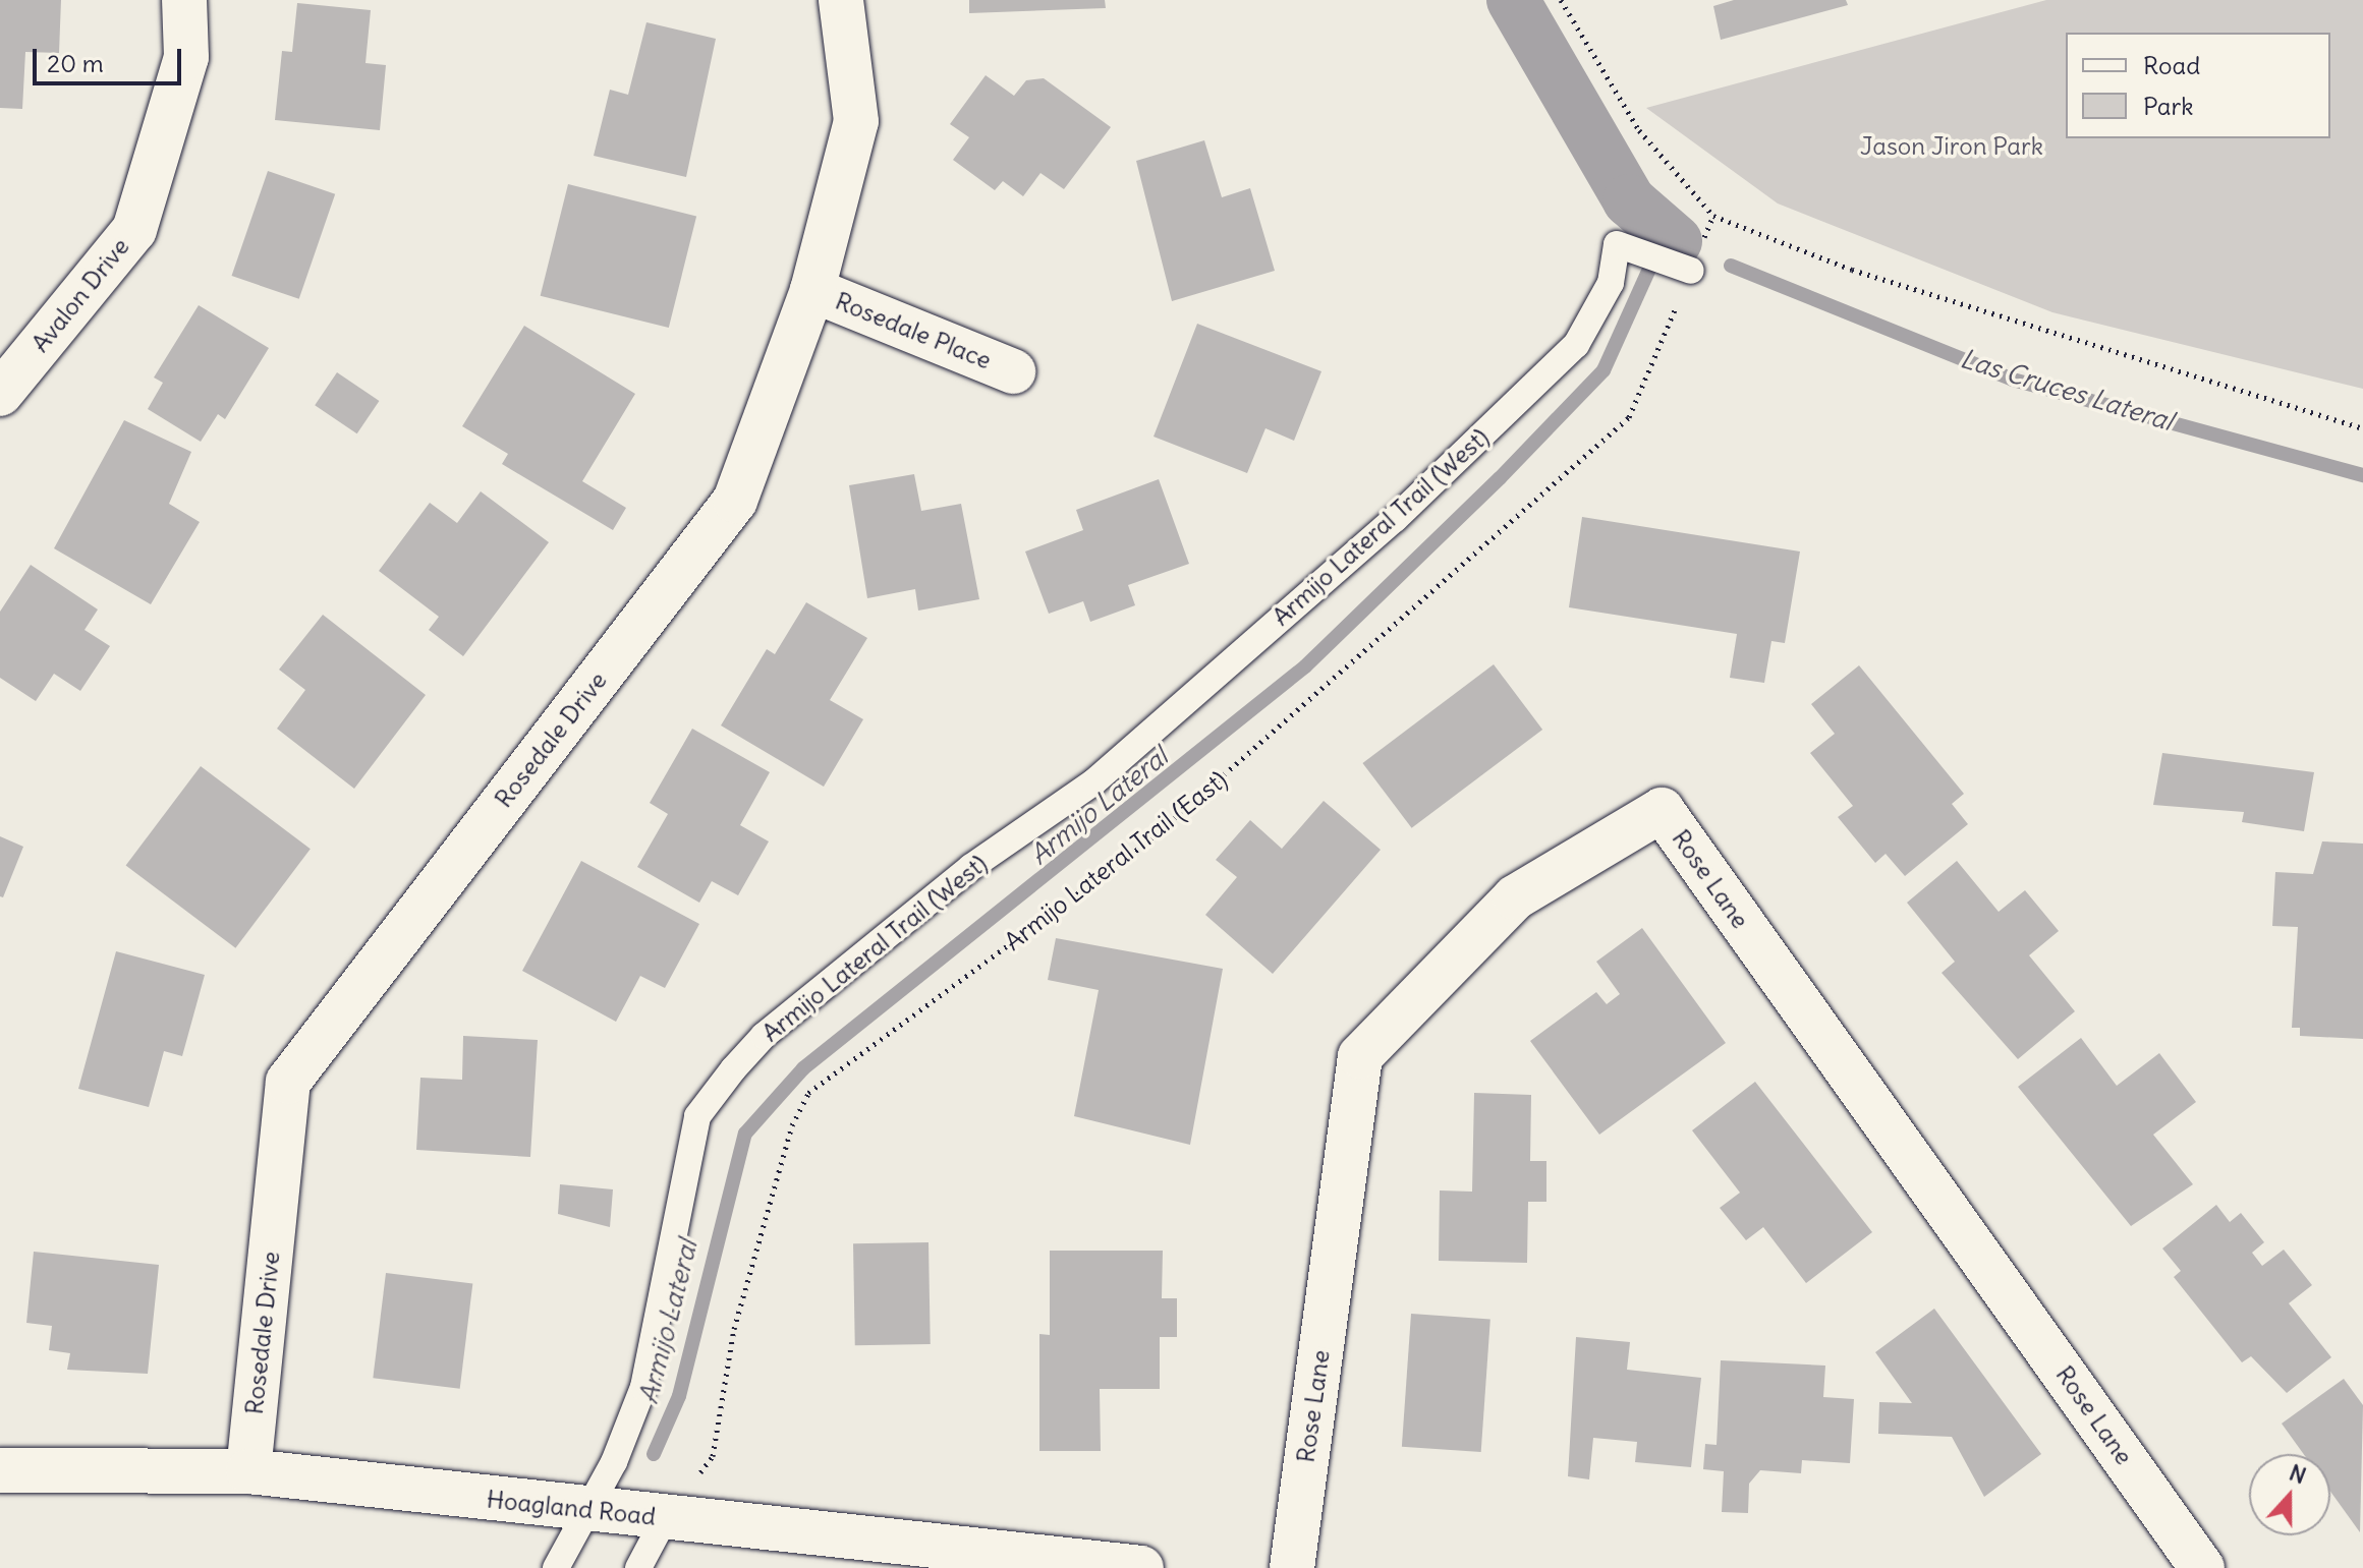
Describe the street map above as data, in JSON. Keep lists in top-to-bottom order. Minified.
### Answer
{"streets":{"street":["Avalon Drive","Rosedale Place","Rosedale Drive","Rose Lane","Hoagland Road"],"lane":["Armijo Lateral Trail (West)"],"path":["Armijo Lateral Trail (East)"]},"crossings":[["Rosedale Place","Rosedale Drive"],["Armijo Lateral Trail (West)","Armijo Lateral Trail (East)"],["Armijo Lateral Trail (West)","Hoagland Road"],["Rosedale Drive","Hoagland Road"],["Armijo Lateral Trail (East)","Hoagland Road"]],"water":["Las Cruces Lateral","Armijo Lateral"],"parks":["Jason Jiron Park"],"legend":["Road","Park"],"scale_bar":"20 m","north":"top"}
